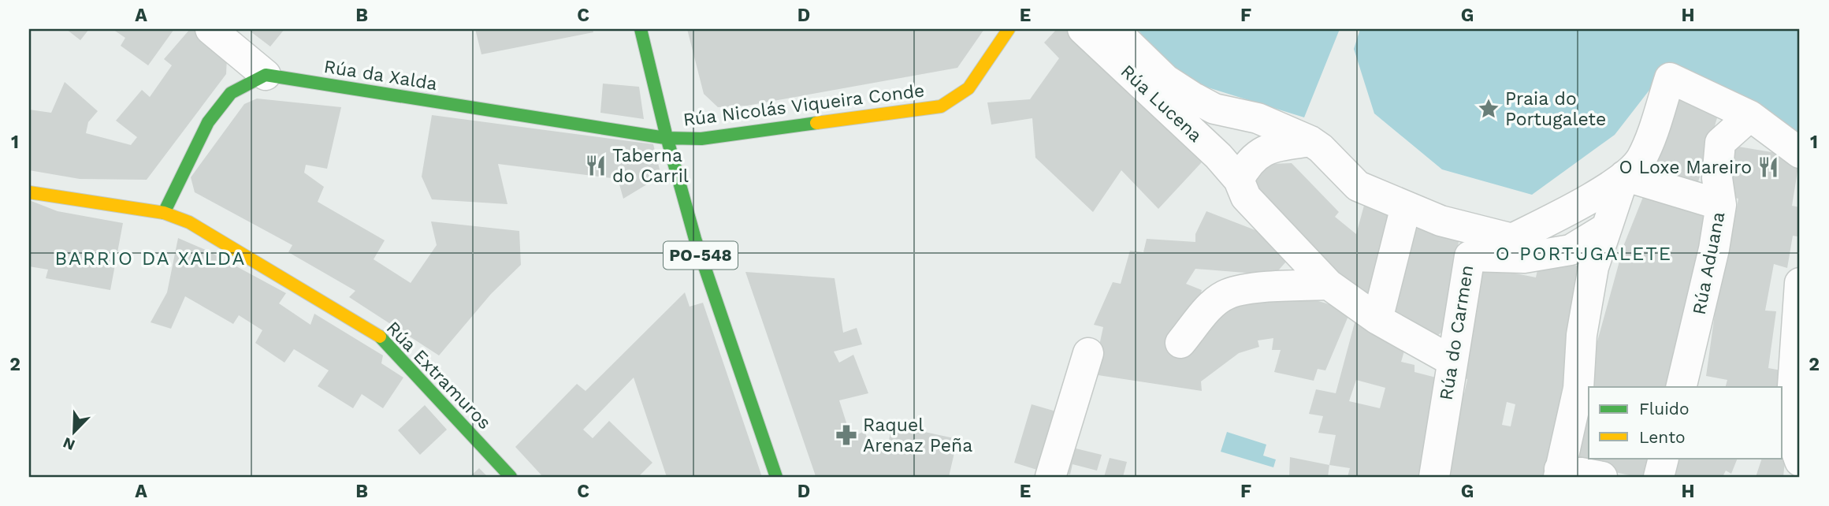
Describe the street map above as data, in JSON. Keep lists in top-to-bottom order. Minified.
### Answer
{"streets":{"street":["Rúa da Xalda","Rúa Lucena","Rúa Nicolás Viqueira Conde","PO-548","Rúa Aduana","Rúa do Carmen","Rúa Extramuros"]},"crossings":[["Rúa da Xalda","Rúa Nicolás Viqueira Conde"],["Rúa da Xalda","PO-548"],["Rúa Lucena","Rúa do Carmen"],["Rúa Nicolás Viqueira Conde","PO-548"]],"districts":["O PORTUGALETE","BARRIO DA XALDA"],"places":{"place":["Praia do Portugalete"],"restaurant":["Taberna do Carril","O Loxe Mareiro"],"pharmacy":["Raquel Arenaz Peña"]},"legend":["Fluido","Lento"],"north":"bottom left","grid":{"columns":["A","B","C","D","E","F","G","H"],"rows":["1","2"]}}
